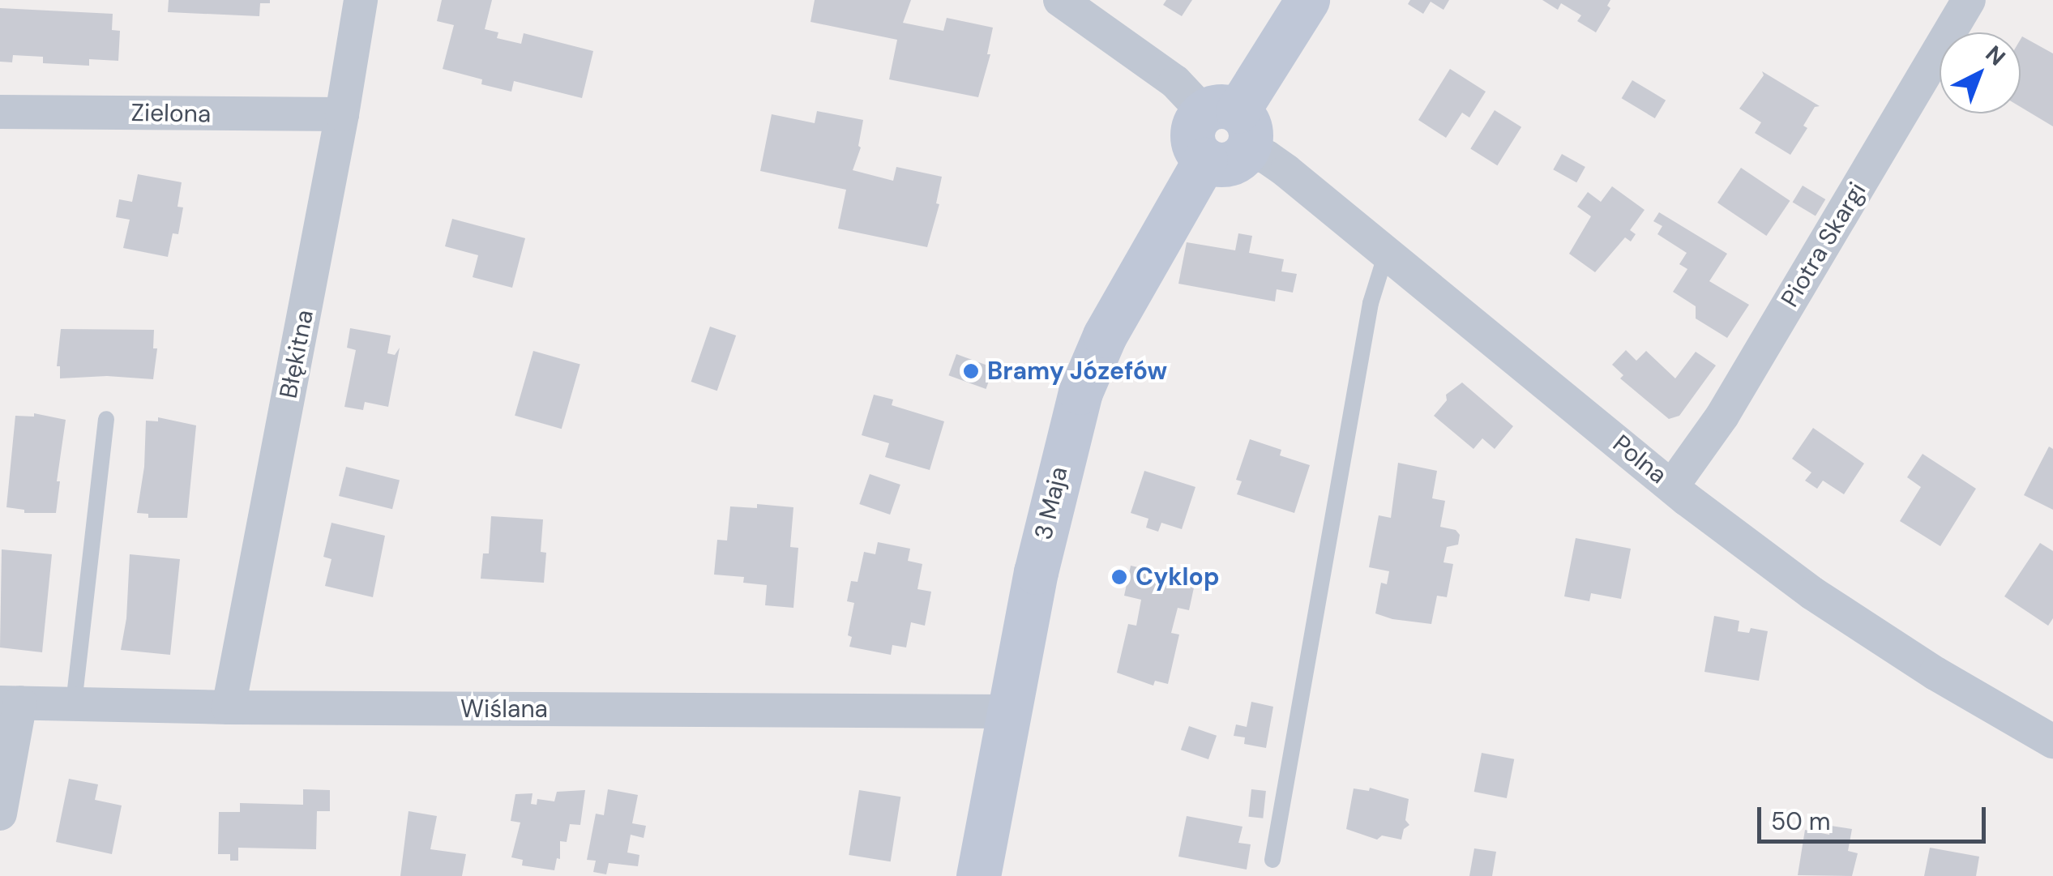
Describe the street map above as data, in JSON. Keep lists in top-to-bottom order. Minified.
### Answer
{"streets":{"street":["Zielona","Piotra Skargi","Błękitna","Polna","3 Maja","Wiślana"]},"crossings":[["Zielona","Błękitna"],["Piotra Skargi","Polna"],["Błękitna","Wiślana"],["Polna","3 Maja"],["3 Maja","Wiślana"]],"places":["Bramy Józefów","Cyklop"],"scale_bar":"50 m","north":"top right"}
